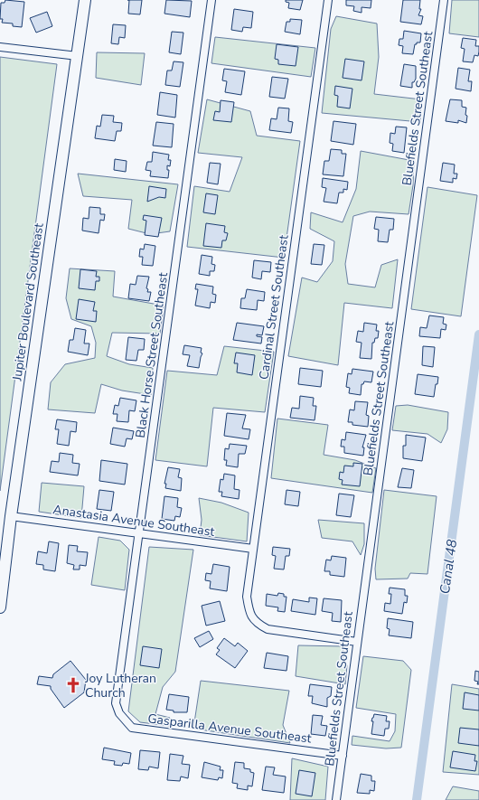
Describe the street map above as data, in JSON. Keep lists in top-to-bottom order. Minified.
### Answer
{"streets":{"street":["Bluefields Street Southeast","Jupiter Boulevard Southeast","Cardinal Street Southeast","Black Horse Street Southeast","Anastasia Avenue Southeast","Gasparilla Avenue Southeast"]},"crossings":[["Bluefields Street Southeast","Cardinal Street Southeast"],["Bluefields Street Southeast","Gasparilla Avenue Southeast"],["Jupiter Boulevard Southeast","Anastasia Avenue Southeast"],["Cardinal Street Southeast","Anastasia Avenue Southeast"],["Black Horse Street Southeast","Anastasia Avenue Southeast"],["Black Horse Street Southeast","Gasparilla Avenue Southeast"]],"water":["Canal 48"],"places":{"church":["Joy Lutheran Church"]}}
